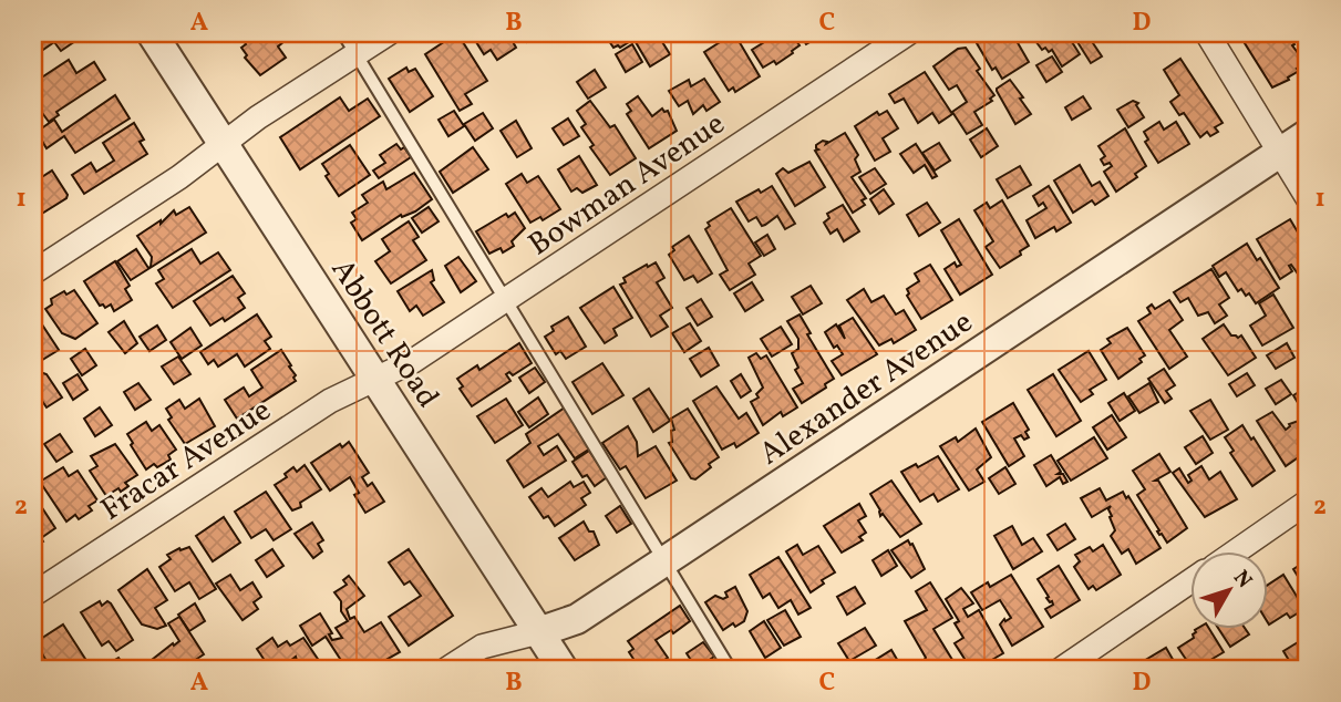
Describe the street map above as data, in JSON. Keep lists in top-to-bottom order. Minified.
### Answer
{"streets":{"street":["Bowman Avenue","Abbott Road","Alexander Avenue","Fracar Avenue"]},"crossings":[["Bowman Avenue","Abbott Road"],["Bowman Avenue","Fracar Avenue"],["Abbott Road","Alexander Avenue"],["Abbott Road","Fracar Avenue"]],"north":"top right","grid":{"columns":["A","B","C","D"],"rows":["1","2"]}}
